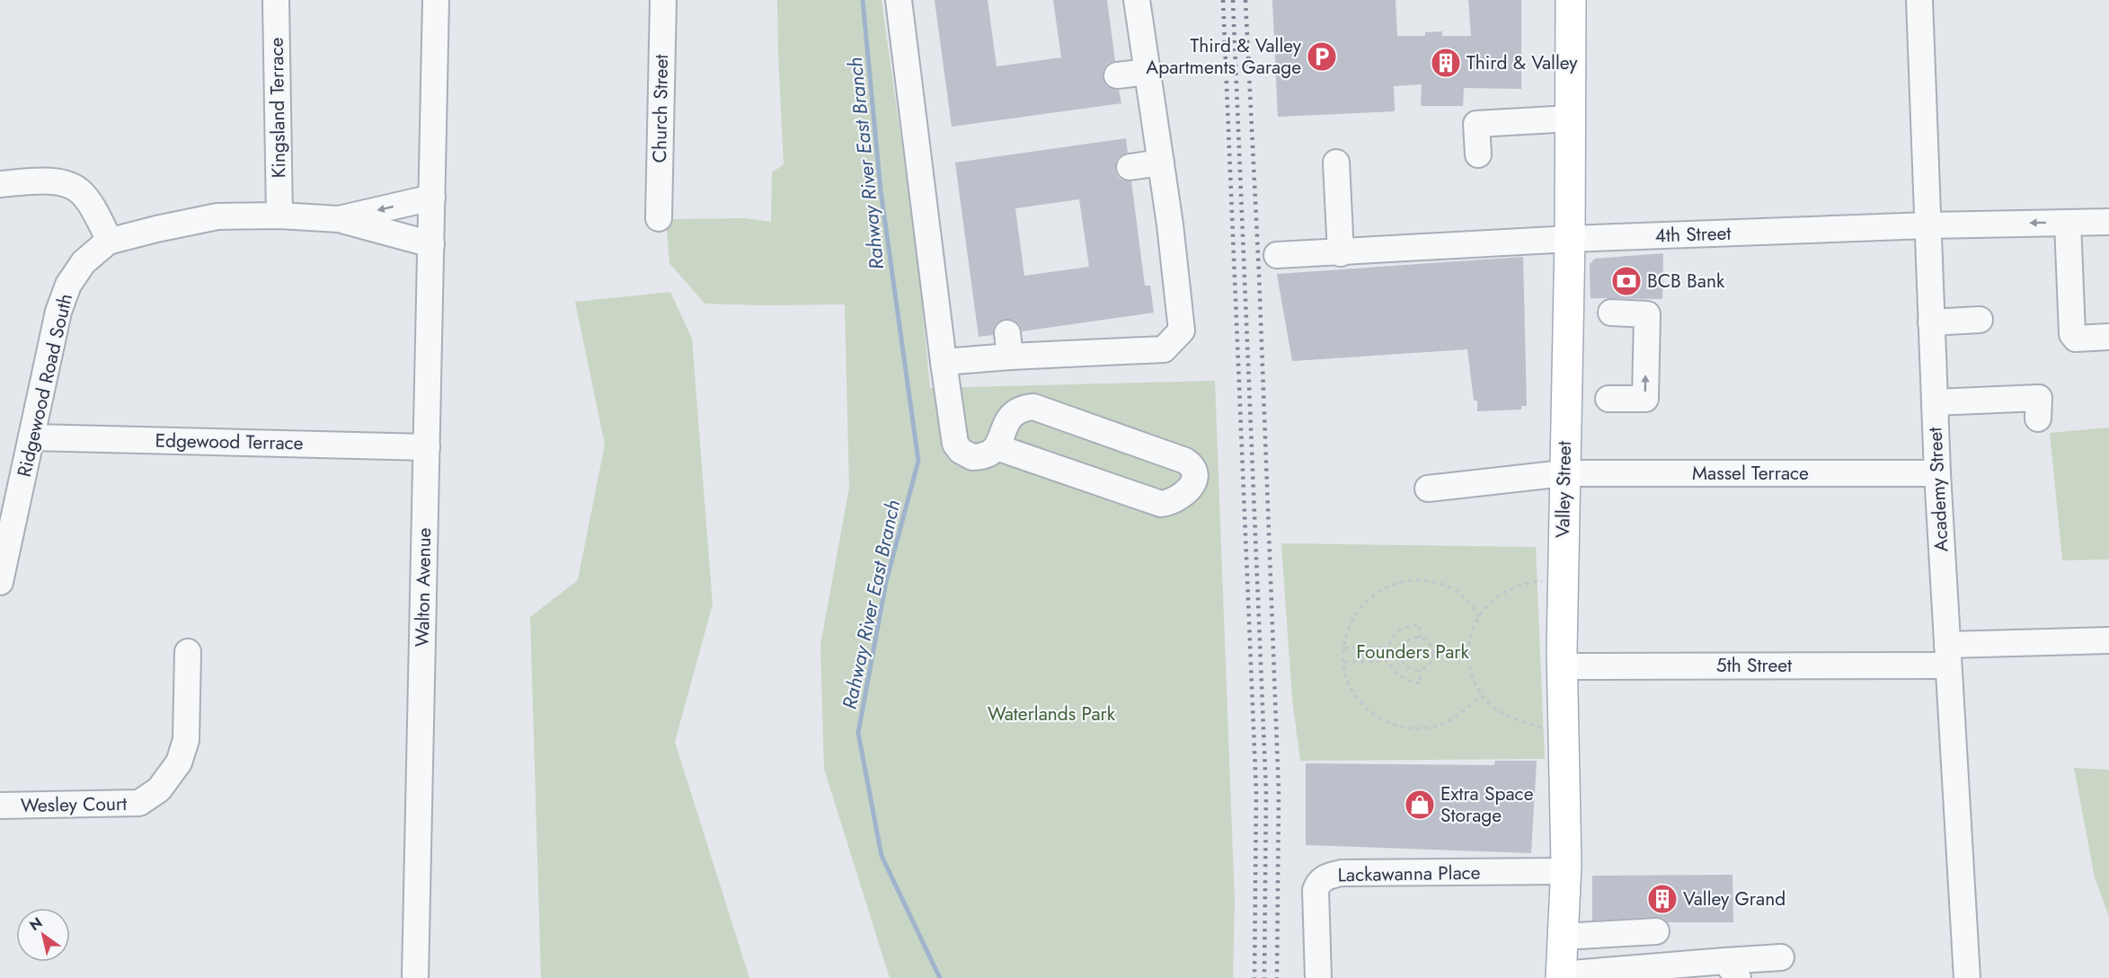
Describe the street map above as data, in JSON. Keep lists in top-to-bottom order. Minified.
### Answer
{"streets":{"main road":["Valley Street"],"street":["Kingsland Terrace","Church Street","4th Street","Ridgewood Road South","Edgewood Terrace","Massel Terrace","Academy Street","Walton Avenue","5th Street","Wesley Court","Lackawanna Place"]},"crossings":[["Kingsland Terrace","Ridgewood Road South"],["4th Street","Valley Street"],["4th Street","Academy Street"],["Ridgewood Road South","Edgewood Terrace"],["Ridgewood Road South","Walton Avenue"],["Edgewood Terrace","Walton Avenue"],["Massel Terrace","Valley Street"],["Massel Terrace","Academy Street"],["Valley Street","5th Street"],["Valley Street","Lackawanna Place"],["Academy Street","5th Street"]],"water":["Rahway River East Branch"],"parks":["Founders Park","Waterlands Park"],"places":{"parking":["Third & Valley Apartments Garage"],"building":["Third & Valley","Valley Grand"],"bank":["BCB Bank"],"shop":["Extra Space Storage"]},"north":"top left"}
